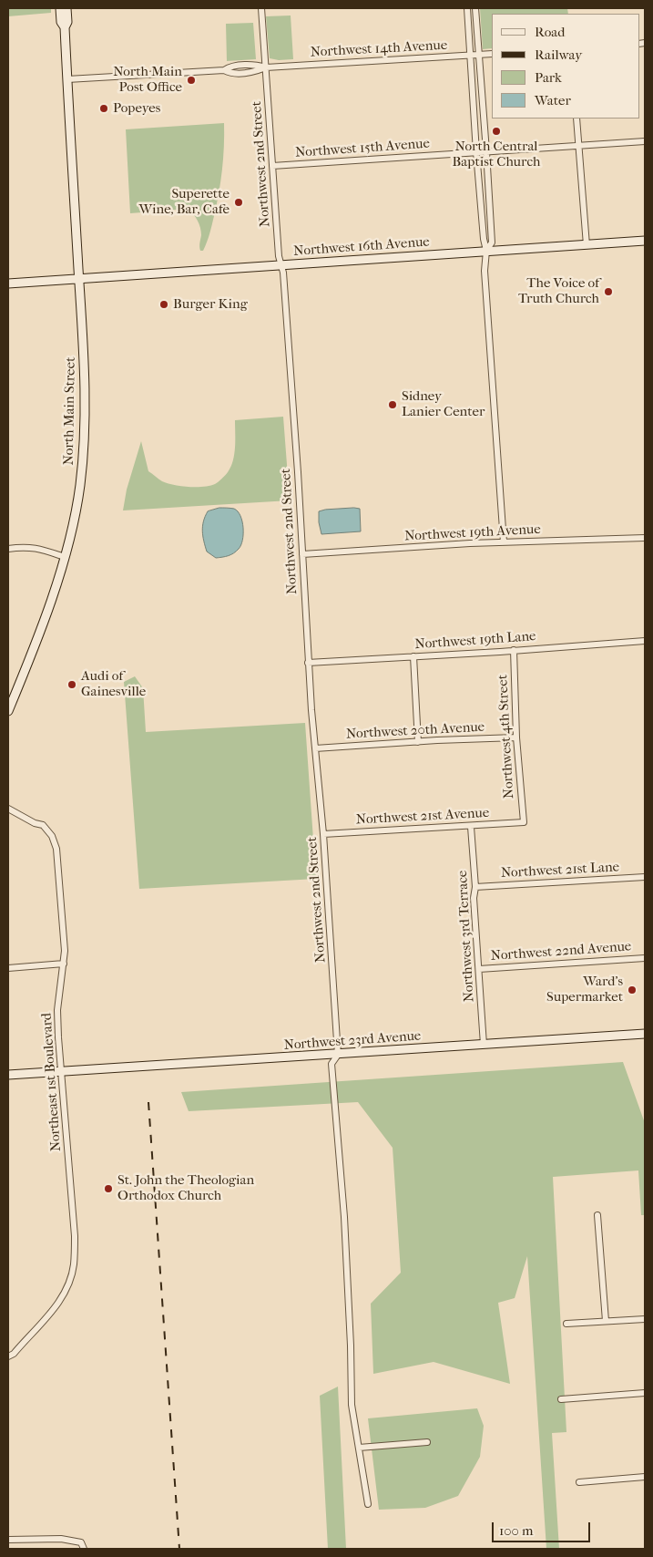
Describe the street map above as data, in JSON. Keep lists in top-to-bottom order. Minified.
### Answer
{"streets":{"main road":["Northwest 16th Avenue","North Main Street","Northwest 23rd Avenue"],"street":["Northwest 14th Avenue","Northwest 15th Avenue","Northwest 2nd Street","Northwest 19th Avenue","Northwest 19th Lane","Northwest 20th Avenue","Northwest 4th Street","Northwest 21st Avenue","Northwest 21st Lane","Northwest 3rd Terrace","Northwest 22nd Avenue","Northeast 1st Boulevard"]},"crossings":[["Northwest 14th Avenue","Northwest 2nd Street"],["Northwest 14th Avenue","North Main Street"],["Northwest 15th Avenue","Northwest 2nd Street"],["Northwest 2nd Street","Northwest 16th Avenue"],["Northwest 2nd Street","Northwest 19th Avenue"],["Northwest 2nd Street","Northwest 19th Lane"],["Northwest 2nd Street","Northwest 20th Avenue"],["Northwest 2nd Street","Northwest 21st Avenue"],["Northwest 2nd Street","Northwest 23rd Avenue"],["Northwest 16th Avenue","North Main Street"],["Northwest 19th Lane","Northwest 4th Street"],["Northwest 20th Avenue","Northwest 4th Street"],["Northwest 4th Street","Northwest 21st Avenue"],["Northwest 21st Avenue","Northwest 3rd Terrace"],["Northwest 21st Lane","Northwest 3rd Terrace"],["Northwest 3rd Terrace","Northwest 22nd Avenue"],["Northwest 3rd Terrace","Northwest 23rd Avenue"],["Northwest 23rd Avenue","Northeast 1st Boulevard"]],"places":["North Main Post Office","Popeyes","North Central Baptist Church","Superette Wine, Bar, Cafe","The Voice of Truth Church","Burger King","Sidney Lanier Center","Audi of Gainesville","Ward's Supermarket","St. John the Theologian Orthodox Church"],"legend":["Road","Railway","Park","Water"],"scale_bar":"100 m"}
